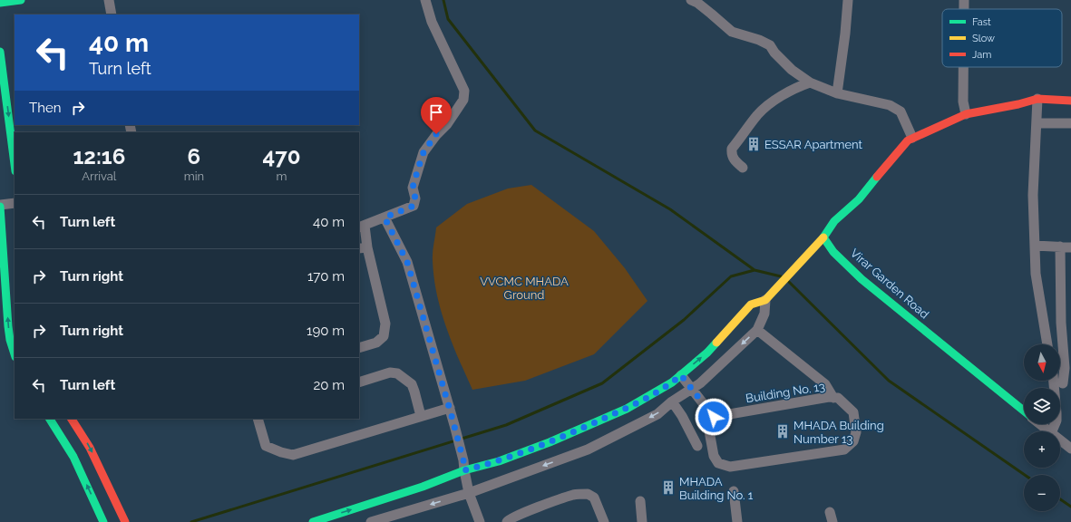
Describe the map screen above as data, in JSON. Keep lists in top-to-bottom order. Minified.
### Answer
{"streets":{"street":["Virar Garden Road","Building No. 13"]},"parks":["VVCMC MHADA Ground"],"places":{"building":["ESSAR Apartment","MHADA Building Number 13","MHADA Building No. 1"]},"legend":["Fast","Slow","Jam"],"north":"bottom","page":{"turn":["40 m","Turn left"],"then":"Then","eta":["12:16","Arrival","6","min","470","m"],"list":[{"name":"Turn left","value":"40 m"},{"name":"Turn right","value":"170 m"},{"name":"Turn right","value":"190 m"},{"name":"Turn left","value":"20 m"}],"map_buttons":["+","−"]}}
